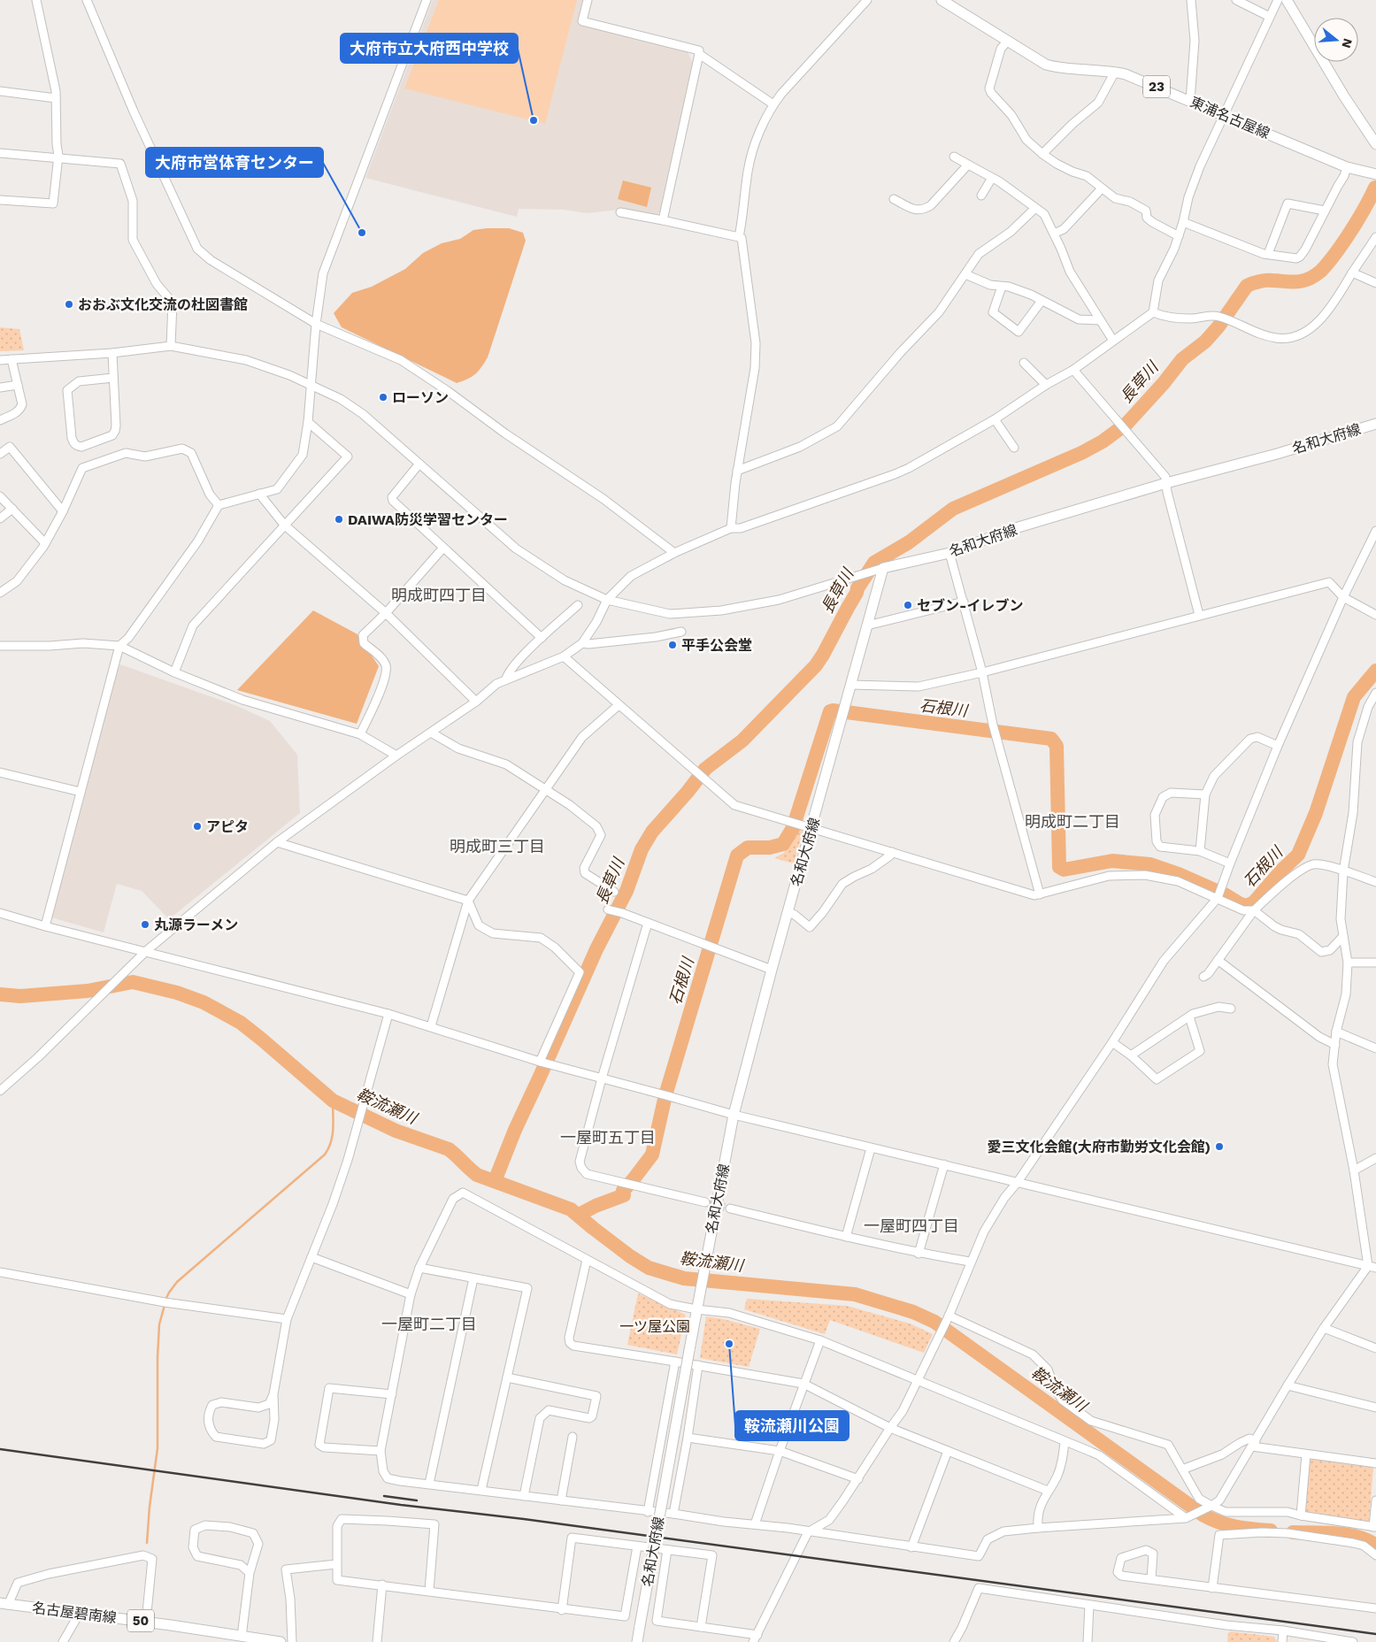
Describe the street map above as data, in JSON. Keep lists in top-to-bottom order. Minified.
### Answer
{"streets":{"main road":["23","東浦名古屋線","名和大府線","名古屋碧南線","50"]},"districts":["明成町四丁目","明成町二丁目","明成町三丁目","一屋町五丁目","一屋町四丁目","一屋町二丁目"],"water":["長草川","石根川","鞍流瀬川"],"parks":["一ツ屋公園"],"places":["大府市立大府西中学校","大府市営体育センター","おおぶ文化交流の杜図書館","ローソン","DAIWA防災学習センター","セブン-イレブン","平手公会堂","アピタ","丸源ラーメン","愛三文化会館(大府市勤労文化会館)","鞍流瀬川公園"],"north":"right"}
